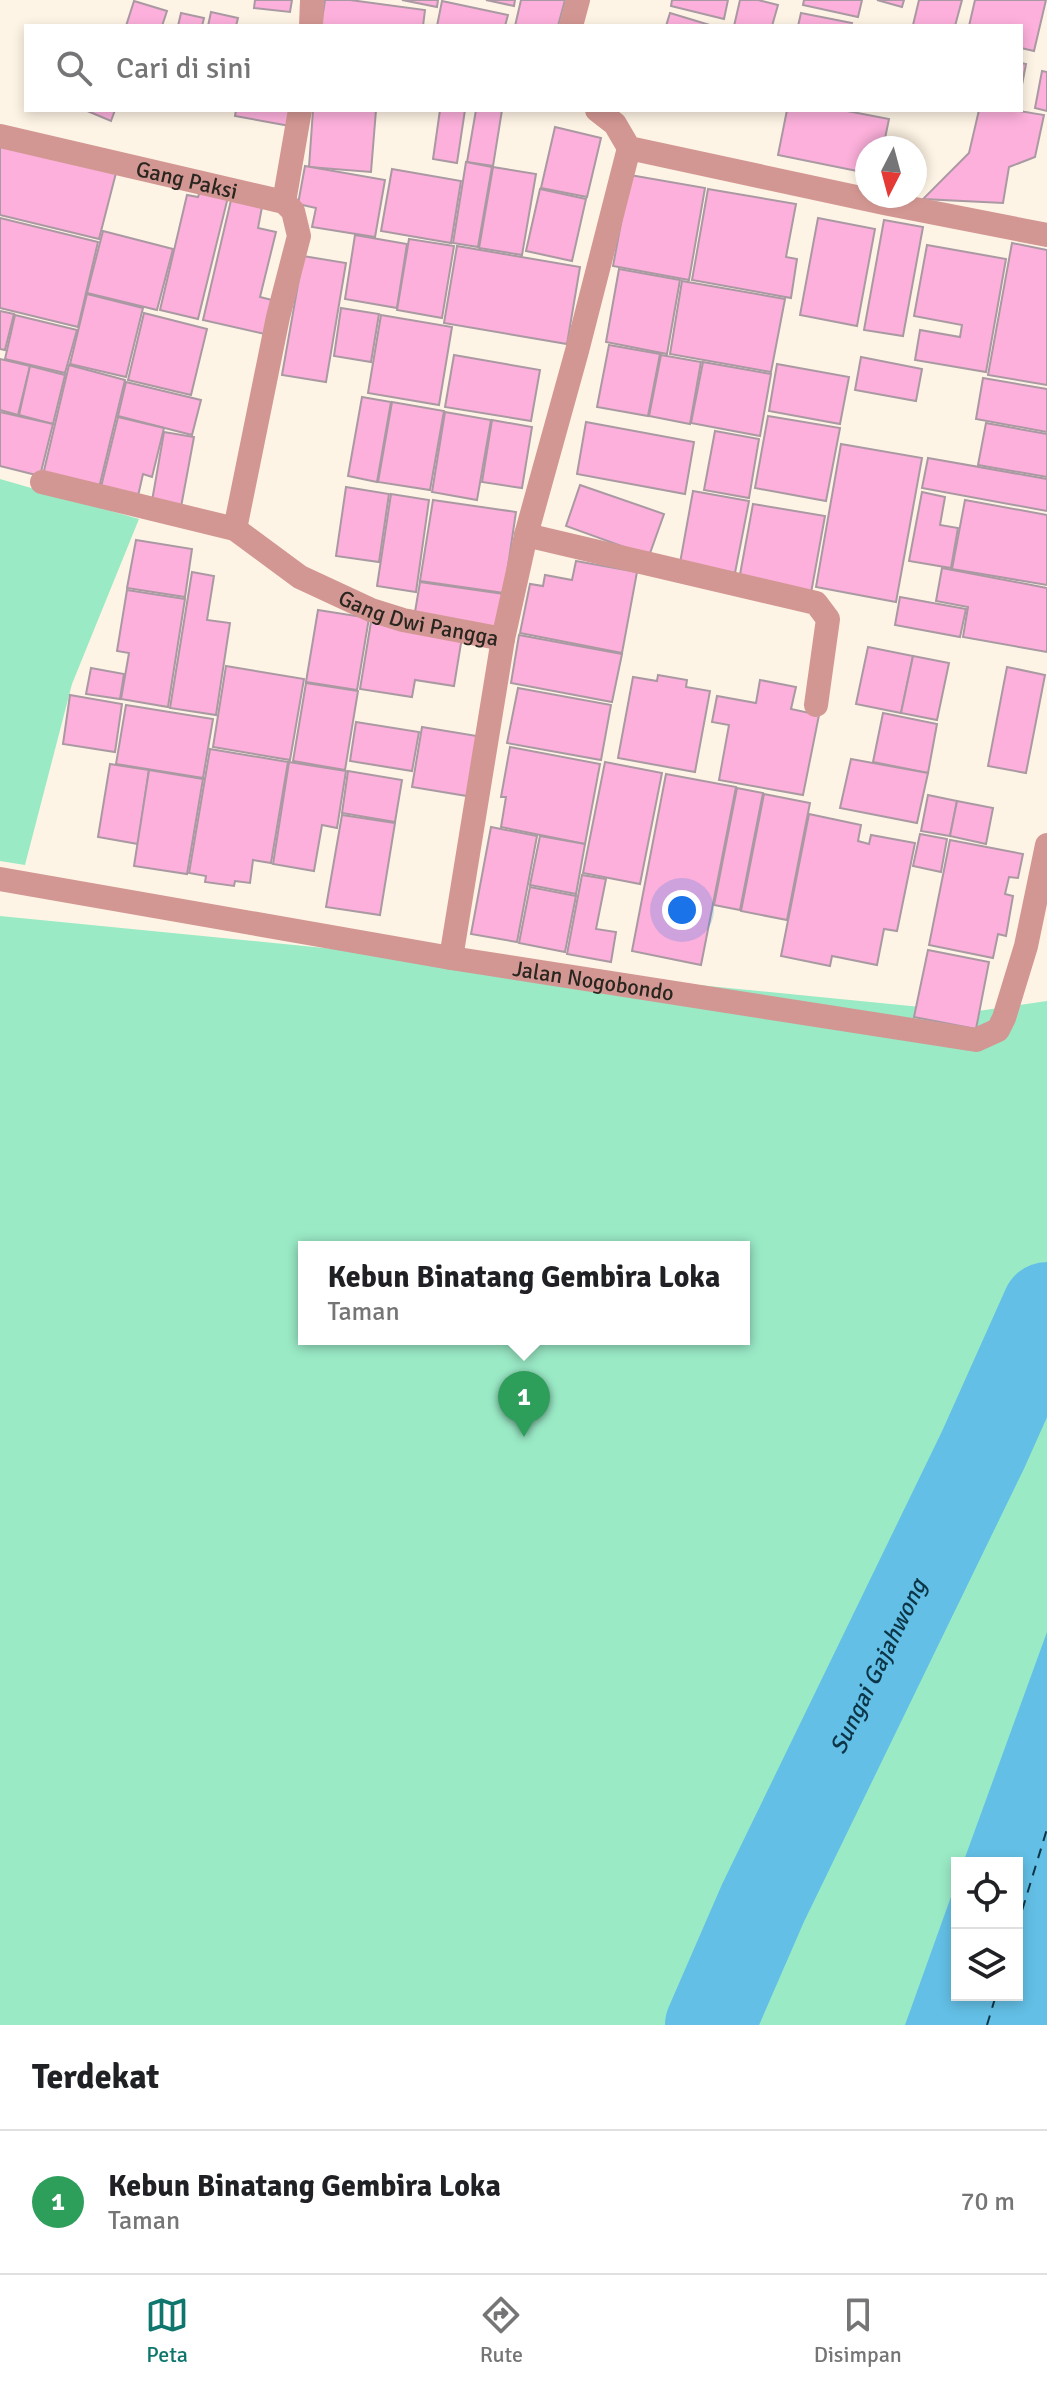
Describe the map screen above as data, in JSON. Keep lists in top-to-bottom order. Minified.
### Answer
{"streets":{"street":["Gang Paksi","Gang Dwi Pangga","Jalan Nogobondo"]},"water":["Sungai Gajahwong"],"north":"bottom","page":{"search":"Cari di sini","popup":["Kebun Binatang Gembira Loka","Taman"],"pins":"1","heading":"Terdekat","list":[{"mark":"1","name":"Kebun Binatang Gembira Loka","note":"Taman","value":"70 m"}],"nav":["Peta","Rute","Disimpan"]}}
